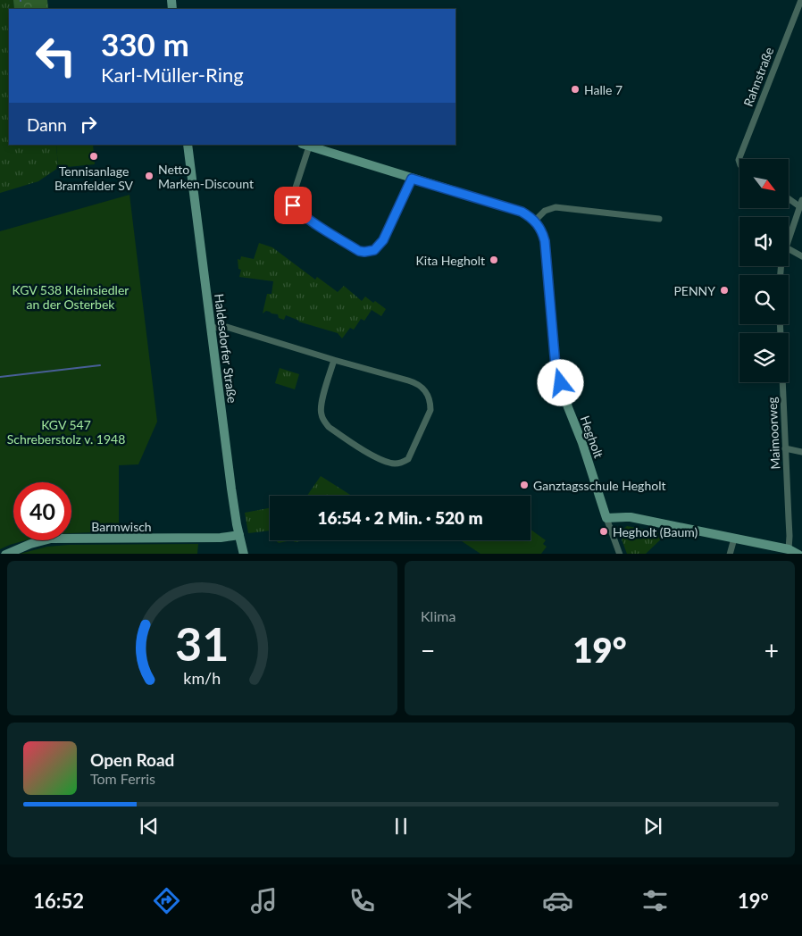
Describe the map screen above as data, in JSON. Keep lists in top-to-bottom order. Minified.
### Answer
{"streets":{"street":["Rahnstraße","Haldesdorfer Straße","Maimoorweg","Hegholt","Barmwisch"]},"crossings":[["Haldesdorfer Straße","Barmwisch"]],"parks":["KGV 538 Kleinsiedler an der Osterbek","KGV 547 Schreberstolz v. 1948"],"places":["Halle 7","Tennisanlage Bramfelder SV","Netto Marken-Discount","Kita Hegholt","PENNY","Ganztagsschule Hegholt","Hegholt (Baum)"],"north":"bottom right","page":{"turn":["330 m","Karl-Müller-Ring"],"then":"Dann","limit":"40","trip":"16:54 · 2 Min. · 520 m","tile":"Klima","heat":["−","19°","+"],"song":["Open Road","Tom Ferris"],"tabs":["16:52","19°"],"gauge":["31","km/h"]}}
